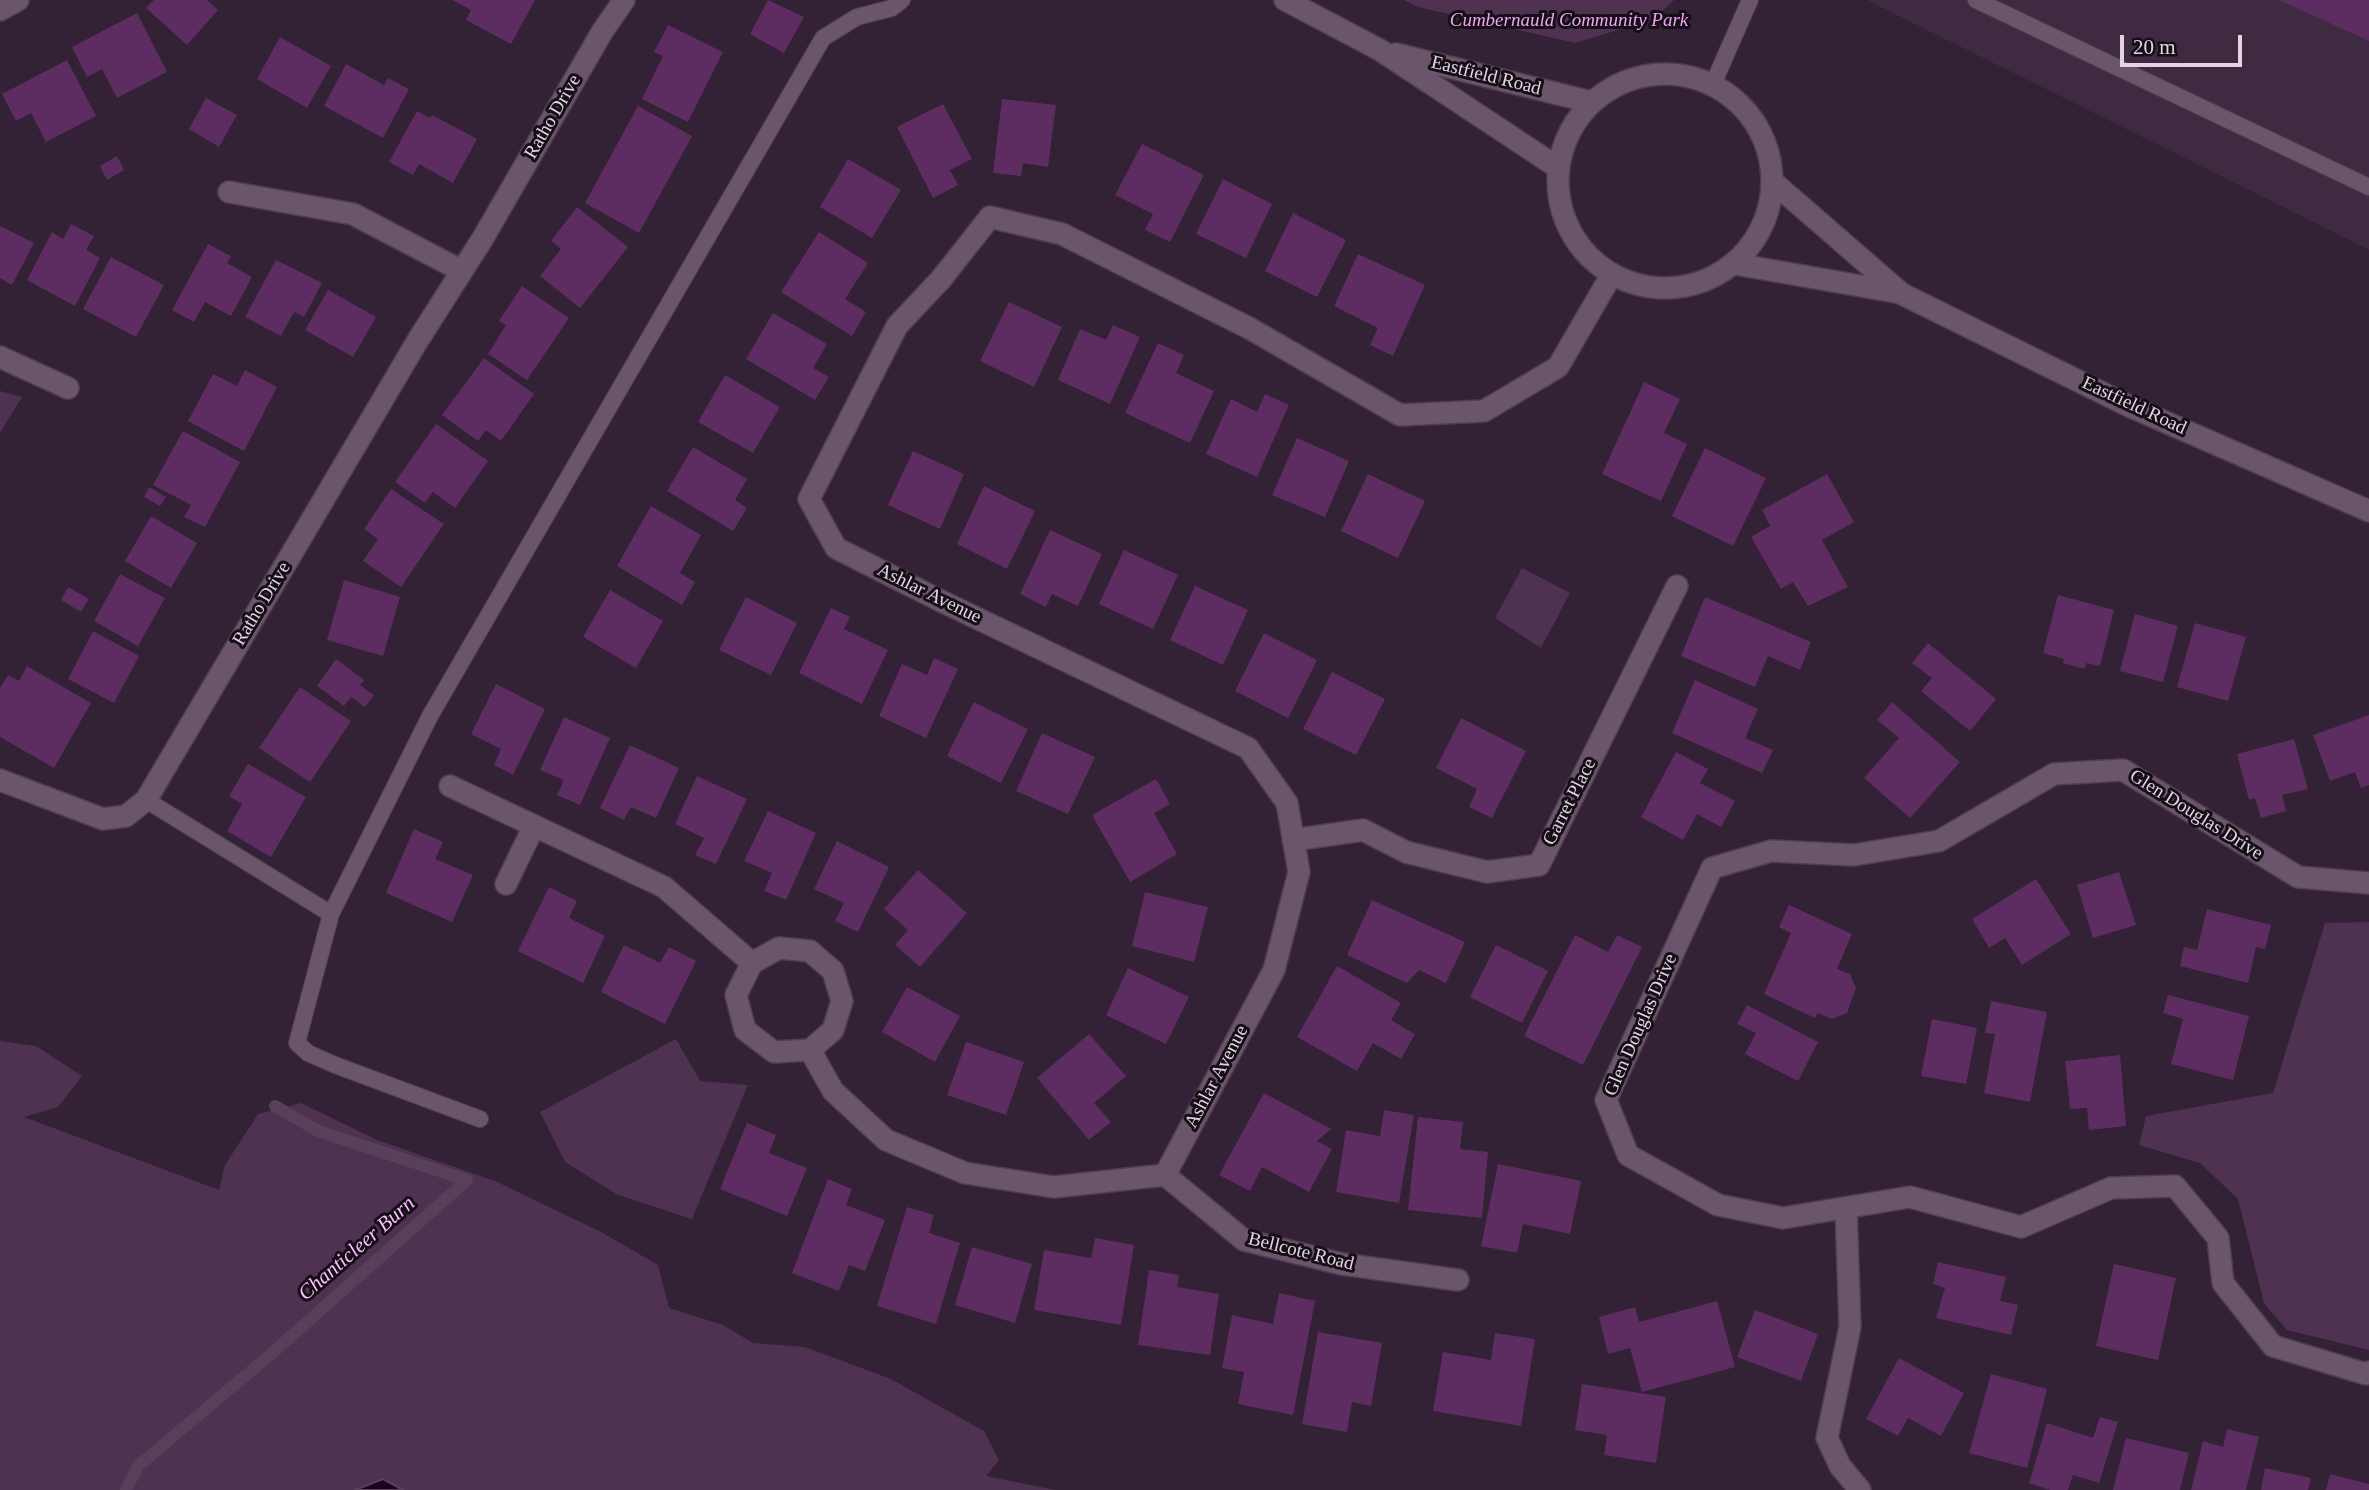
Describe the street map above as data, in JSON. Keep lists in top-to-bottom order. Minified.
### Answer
{"streets":{"street":["Eastfield Road","Ratho Drive","Ashlar Avenue","Garret Place","Glen Douglas Drive","Bellcote Road"]},"crossings":[["Eastfield Road","Ashlar Avenue"],["Ashlar Avenue","Garret Place"],["Ashlar Avenue","Bellcote Road"]],"water":["Chanticleer Burn"],"parks":["Cumbernauld Community Park"],"scale_bar":"20 m"}
